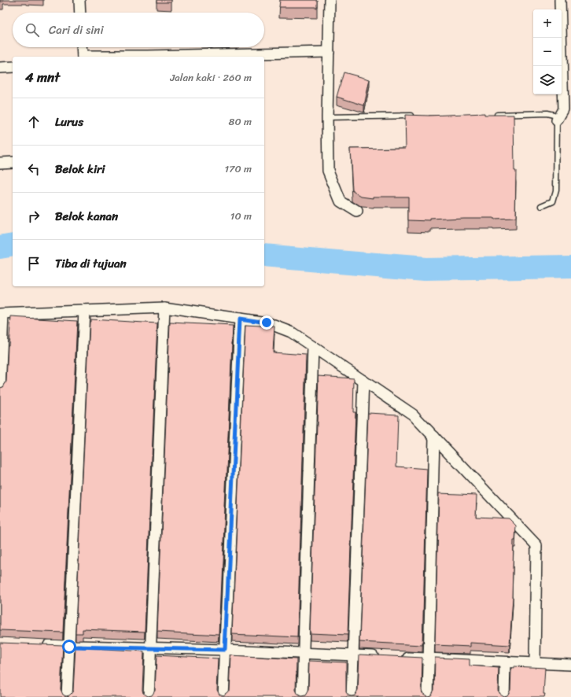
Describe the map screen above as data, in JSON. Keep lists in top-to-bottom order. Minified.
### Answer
{"page":{"map_buttons":["+","−"],"search":"Cari di sini","heading":["4 mnt","Jalan kaki · 260 m"],"list":[["Lurus","80 m"],["Belok kiri","170 m"],["Belok kanan","10 m"],"Tiba di tujuan"]}}
